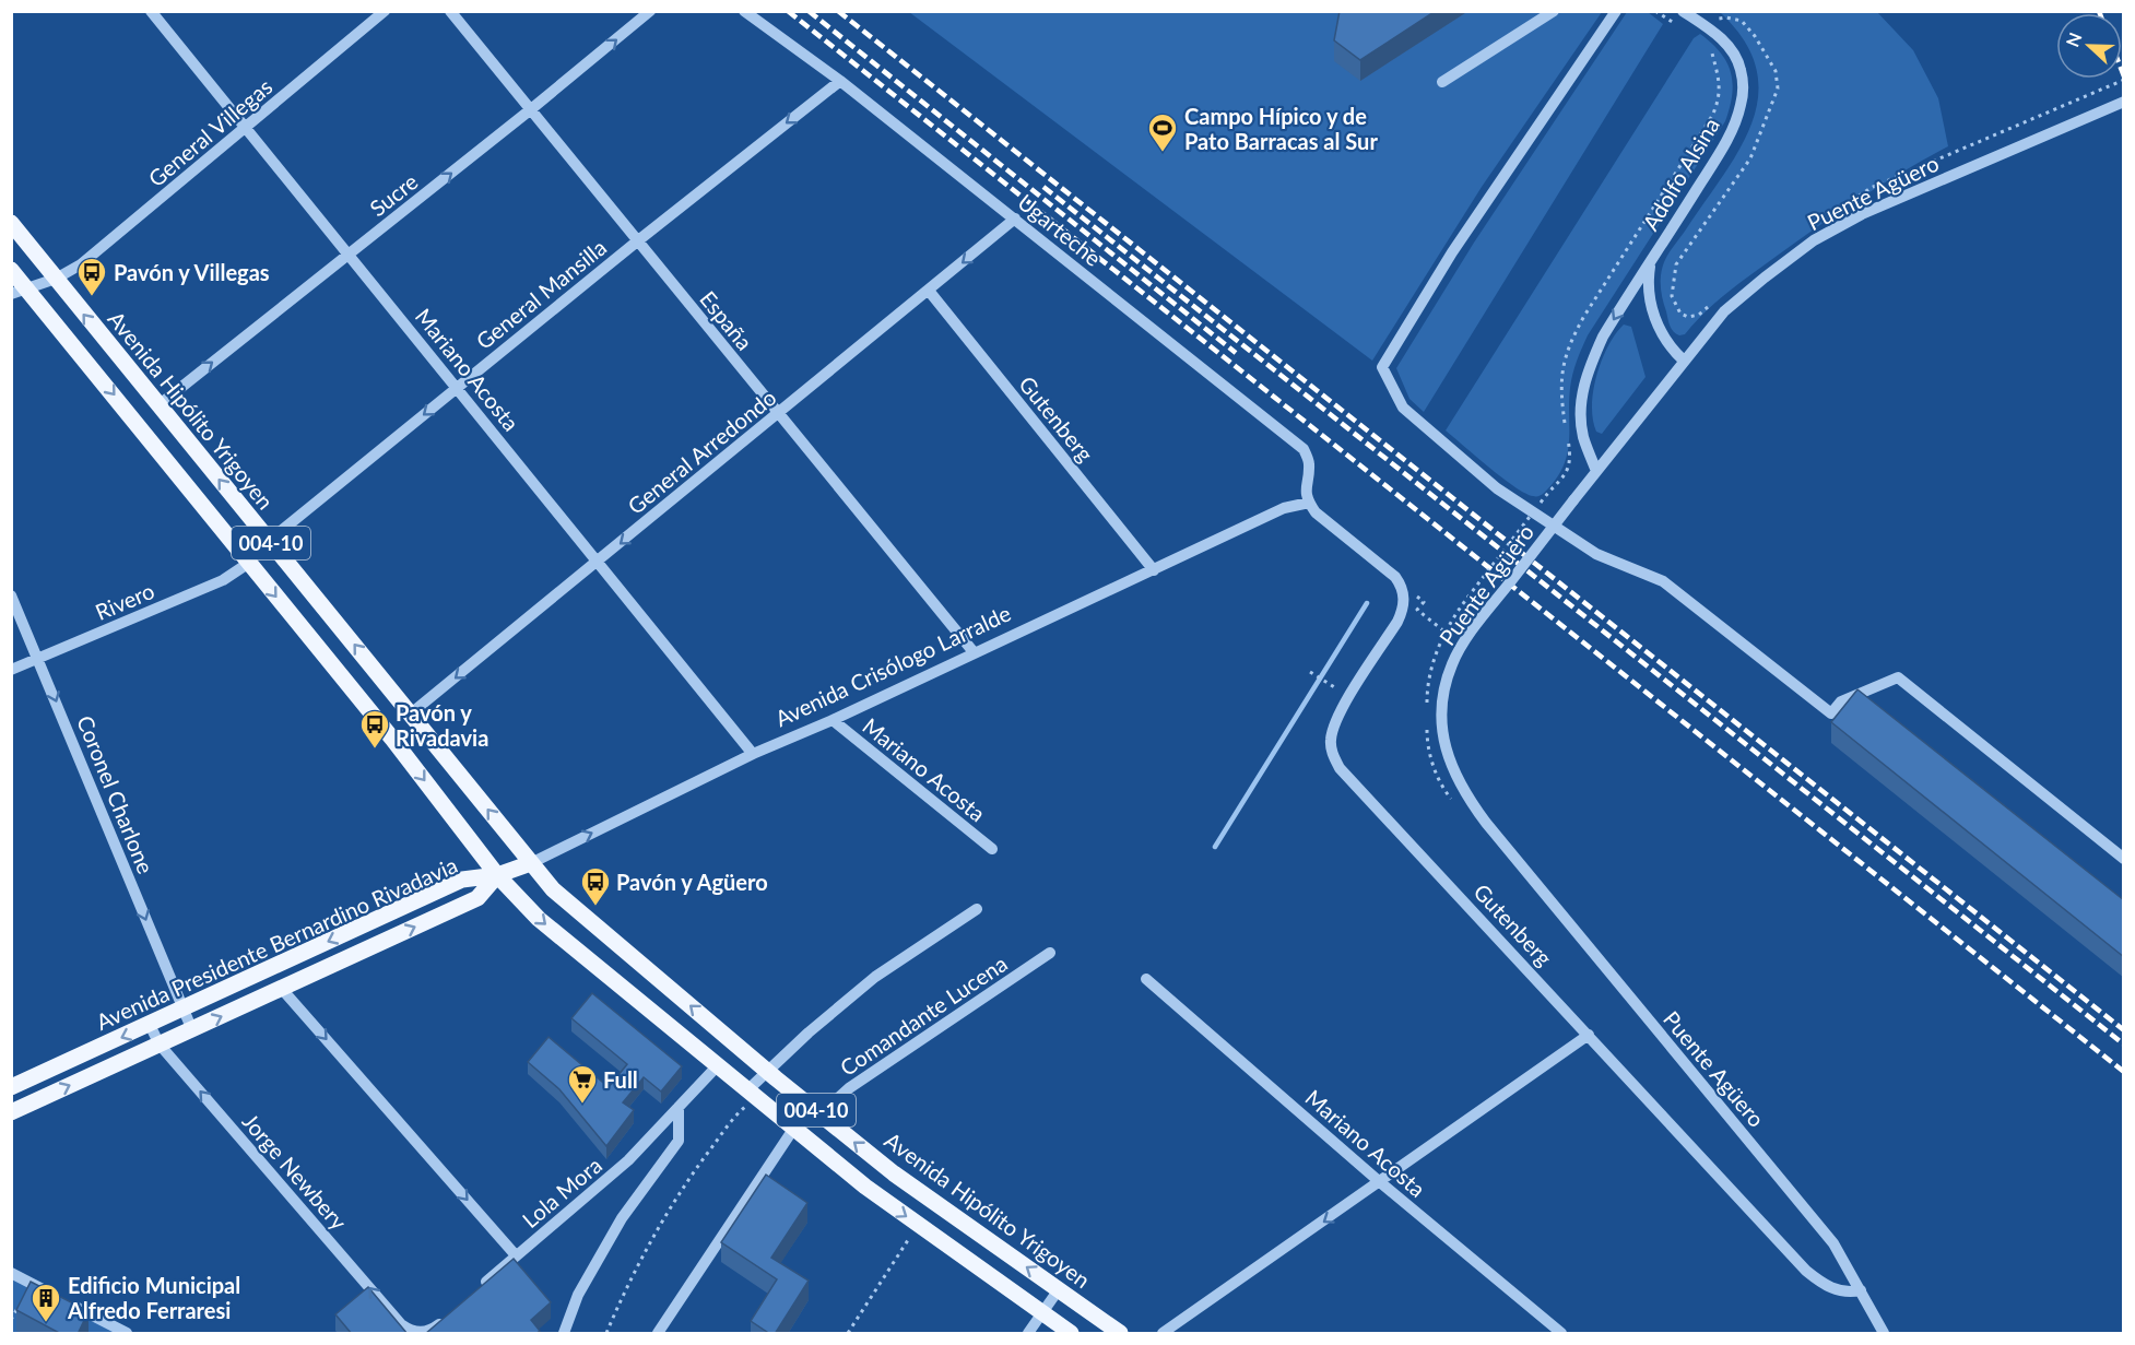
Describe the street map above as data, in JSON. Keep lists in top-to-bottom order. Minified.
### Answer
{"streets":{"main road":["Avenida Hipólito Yrigoyen","004-10","Avenida Crisólogo Larralde","Avenida Presidente Bernardino Rivadavia"],"street":["General Villegas","Adolfo Alsina","Puente Agüero","Sucre","Ugarteche","General Mansilla","España","Mariano Acosta","Gutenberg","General Arredondo","Rivero","Coronel Charlone","Comandante Lucena","Jorge Newbery","Lola Mora"]},"crossings":[["General Villegas","Mariano Acosta"],["General Villegas","Avenida Hipólito Yrigoyen"],["General Villegas","004-10"],["Adolfo Alsina","Puente Agüero"],["Puente Agüero","Gutenberg"],["Sucre","España"],["Sucre","Mariano Acosta"],["Sucre","Avenida Hipólito Yrigoyen"],["Ugarteche","General Mansilla"],["Ugarteche","General Arredondo"],["Ugarteche","Avenida Crisólogo Larralde"],["General Mansilla","España"],["General Mansilla","Mariano Acosta"],["General Mansilla","Avenida Hipólito Yrigoyen"],["España","General Arredondo"],["España","Avenida Crisólogo Larralde"],["Mariano Acosta","General Arredondo"],["Mariano Acosta","Avenida Crisólogo Larralde"],["Avenida Hipólito Yrigoyen","General Arredondo"],["Avenida Hipólito Yrigoyen","Avenida Crisólogo Larralde"],["Avenida Hipólito Yrigoyen","Comandante Lucena"],["Gutenberg","General Arredondo"],["Gutenberg","Avenida Crisólogo Larralde"],["004-10","Rivero"],["004-10","Avenida Crisólogo Larralde"],["004-10","Avenida Presidente Bernardino Rivadavia"],["004-10","Lola Mora"],["Rivero","Coronel Charlone"],["Avenida Crisólogo Larralde","Avenida Presidente Bernardino Rivadavia"],["Coronel Charlone","Avenida Presidente Bernardino Rivadavia"],["Avenida Presidente Bernardino Rivadavia","Jorge Newbery"]],"one_way":["Sucre","General Mansilla","General Arredondo","Coronel Charlone","Jorge Newbery"],"places":{"sports":["Campo Hípico y de Pato Barracas al Sur"],"bus stop":["Pavón y Villegas","Pavón y Rivadavia","Pavón y Agüero"],"supermarket":["Full"],"building":["Edificio Municipal Alfredo Ferraresi"]},"north":"left"}
